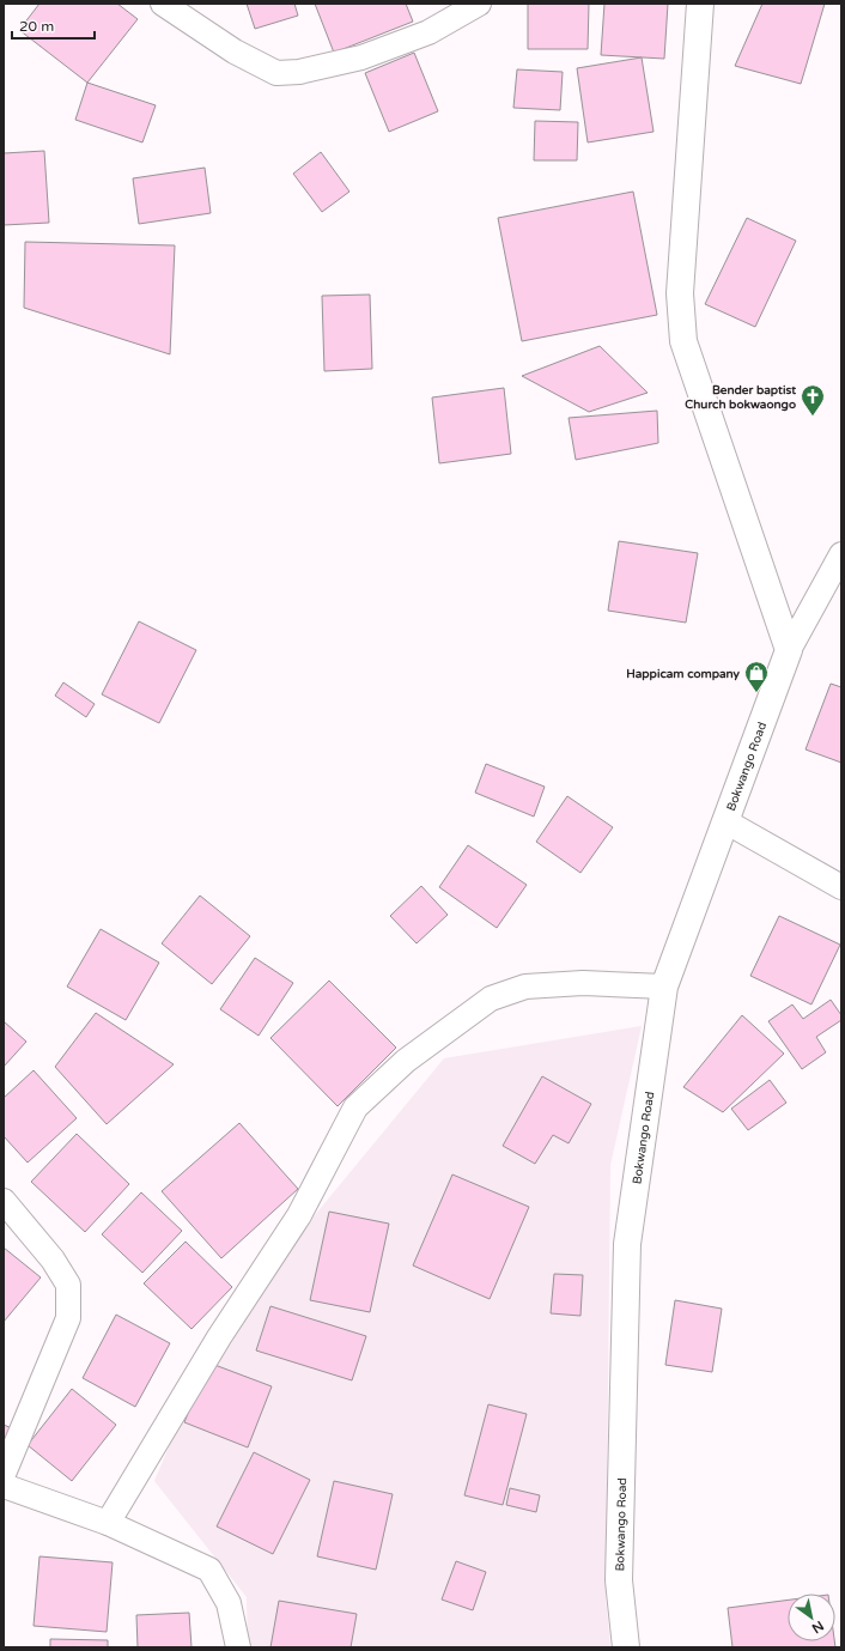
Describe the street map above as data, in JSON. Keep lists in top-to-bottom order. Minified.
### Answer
{"streets":{"street":["Bokwango Road"]},"places":{"church":["Bender baptist Church bokwaongo"],"shop":["Happicam company"]},"scale_bar":"20 m","north":"bottom right"}
